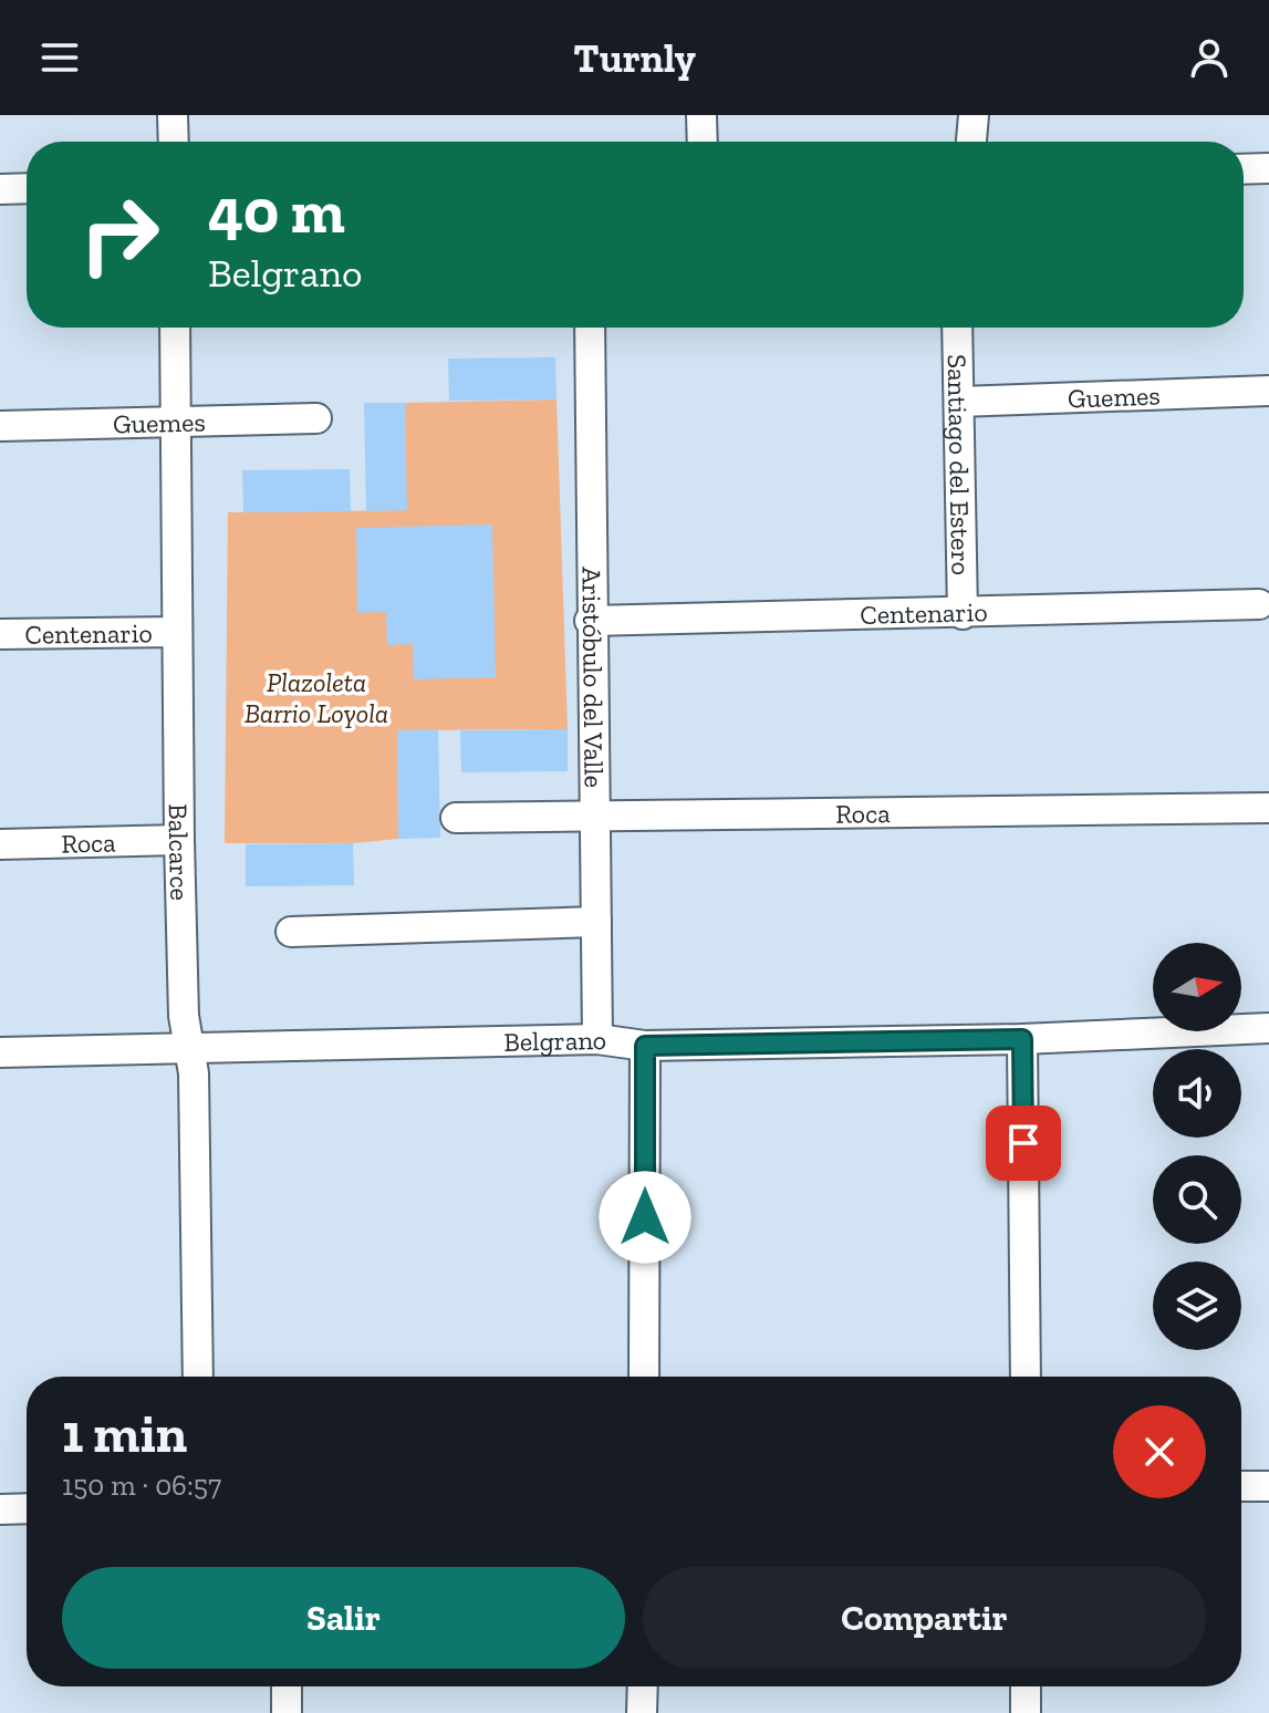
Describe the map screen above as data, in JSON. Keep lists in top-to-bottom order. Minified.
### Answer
{"streets":{"street":["Guemes","Santiago del Estero","Centenario","Aristóbulo del Valle","Roca","Balcarce","Belgrano"]},"crossings":[["Guemes","Santiago del Estero"],["Guemes","Balcarce"],["Santiago del Estero","Centenario"],["Centenario","Aristóbulo del Valle"],["Centenario","Balcarce"],["Aristóbulo del Valle","Roca"],["Aristóbulo del Valle","Belgrano"],["Roca","Balcarce"],["Balcarce","Belgrano"]],"parks":["Plazoleta Barrio Loyola"],"north":"right","page":{"header":"Turnly","turn":["40 m","Belgrano"],"heading":["1 min","150 m · 06:57"],"buttons":["Salir","Compartir"]}}
